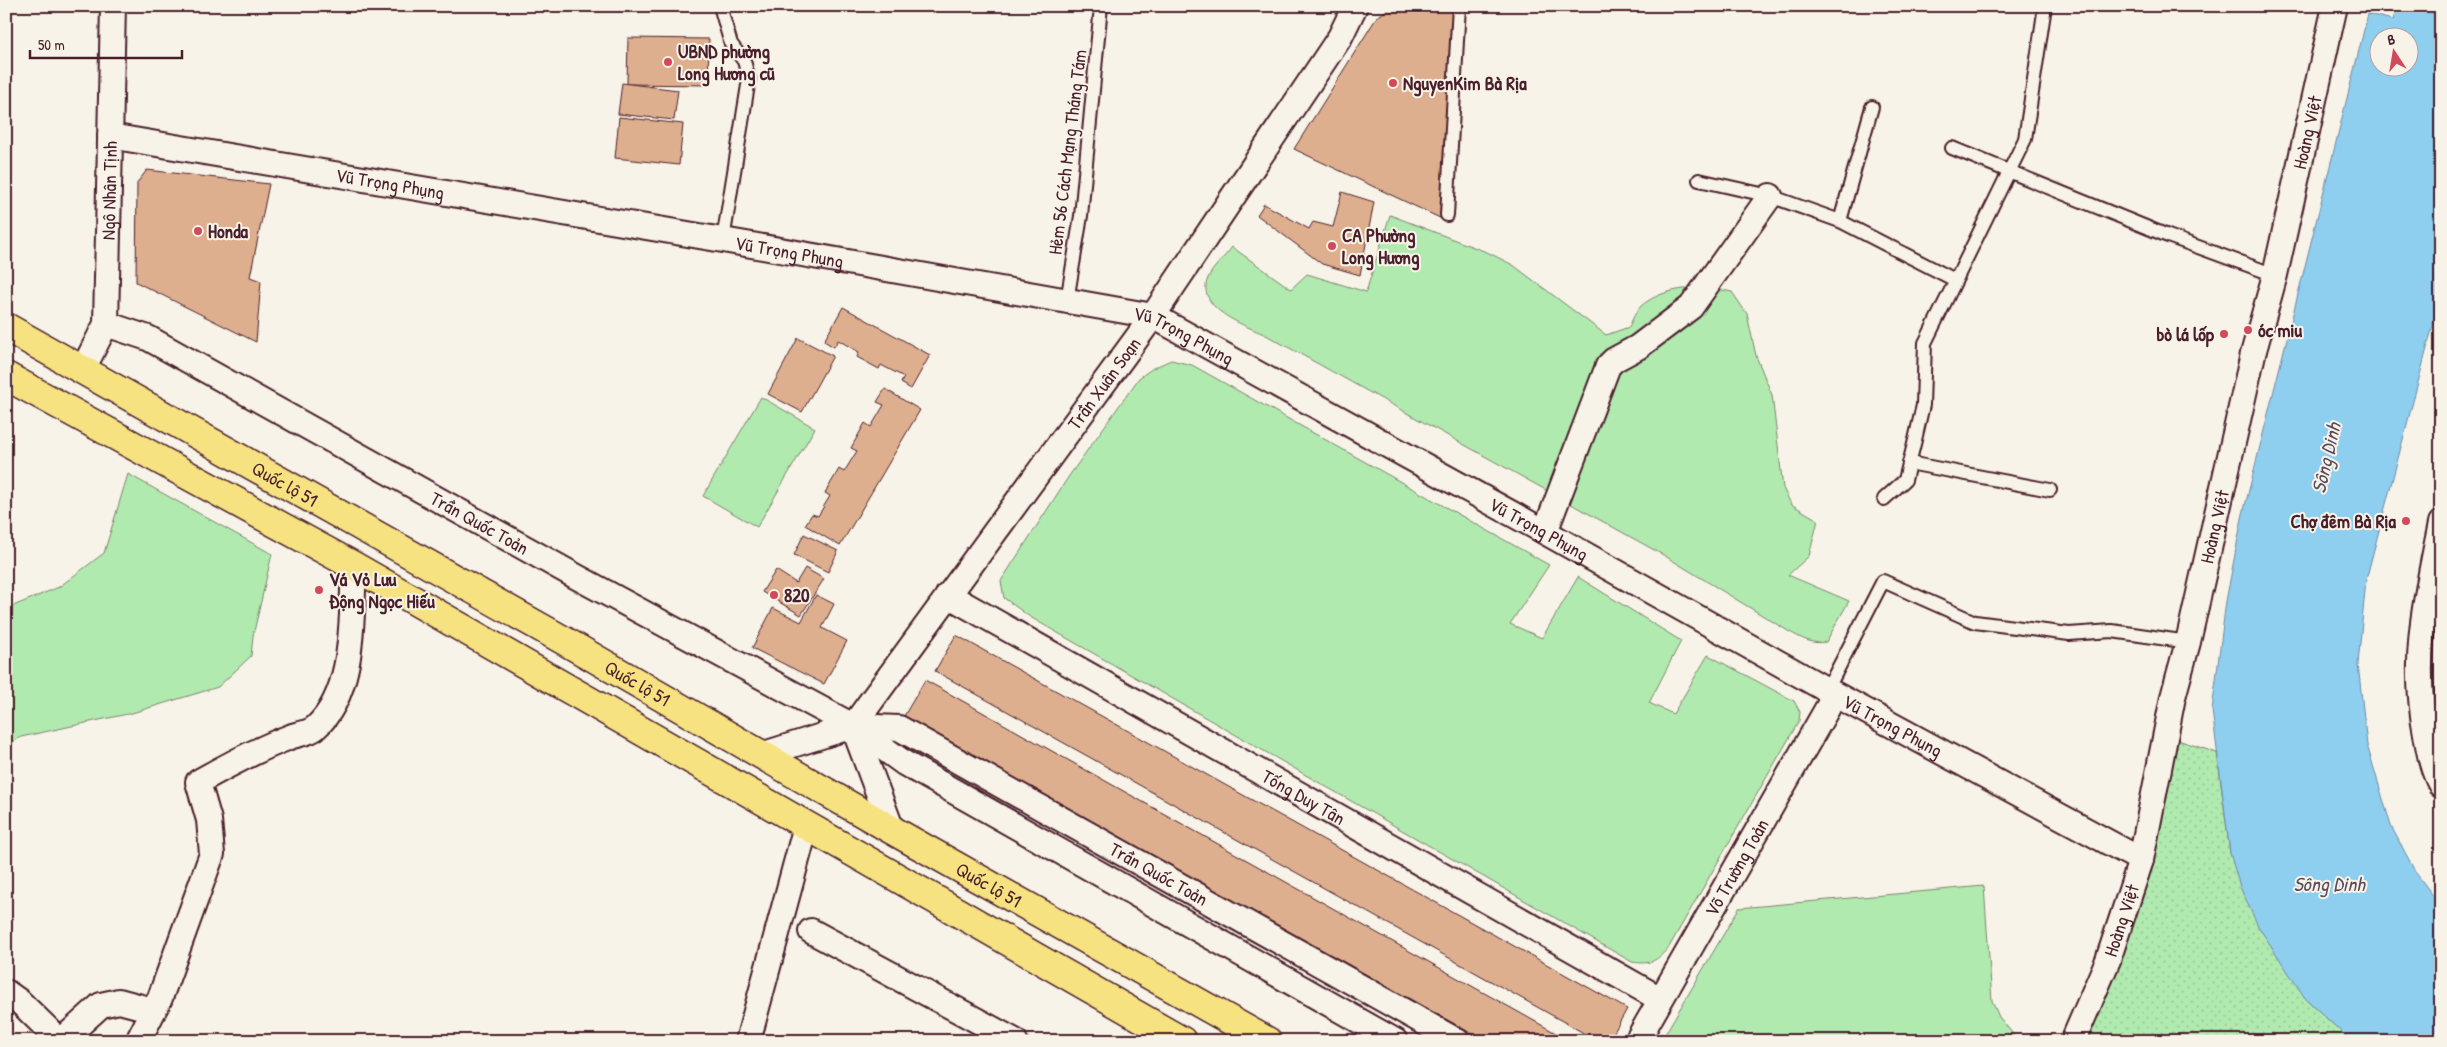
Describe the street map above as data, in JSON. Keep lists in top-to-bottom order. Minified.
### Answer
{"streets":{"highway":["Quốc lộ 51"],"street":["Hoàng Việt","Vũ Trọng Phụng","Ngô Nhân Tịnh","Trần Xuân Soạn","Trần Quốc Toản","Tống Duy Tân","Võ Trường Toản"],"lane":["Hẻm 56 Cách Mạng Tháng Tám"]},"crossings":[["Hoàng Việt","Vũ Trọng Phụng"],["Hẻm 56 Cách Mạng Tháng Tám","Vũ Trọng Phụng"],["Vũ Trọng Phụng","Ngô Nhân Tịnh"],["Vũ Trọng Phụng","Trần Xuân Soạn"],["Vũ Trọng Phụng","Võ Trường Toản"],["Ngô Nhân Tịnh","Quốc lộ 51"],["Ngô Nhân Tịnh","Trần Quốc Toản"],["Trần Xuân Soạn","Trần Quốc Toản"],["Trần Xuân Soạn","Tống Duy Tân"],["Tống Duy Tân","Võ Trường Toản"]],"water":["Sông Dinh"],"places":["UBND phường Long Hương cũ","NguyenKim Bà Rịa","Honda","CA Phường Long Hương","óc miu","bò lá lốp","Chợ đêm Bà Rịa","Vá Vỏ Lưu Động Ngọc Hiếu","820"],"scale_bar":"50 m","north":"top"}
